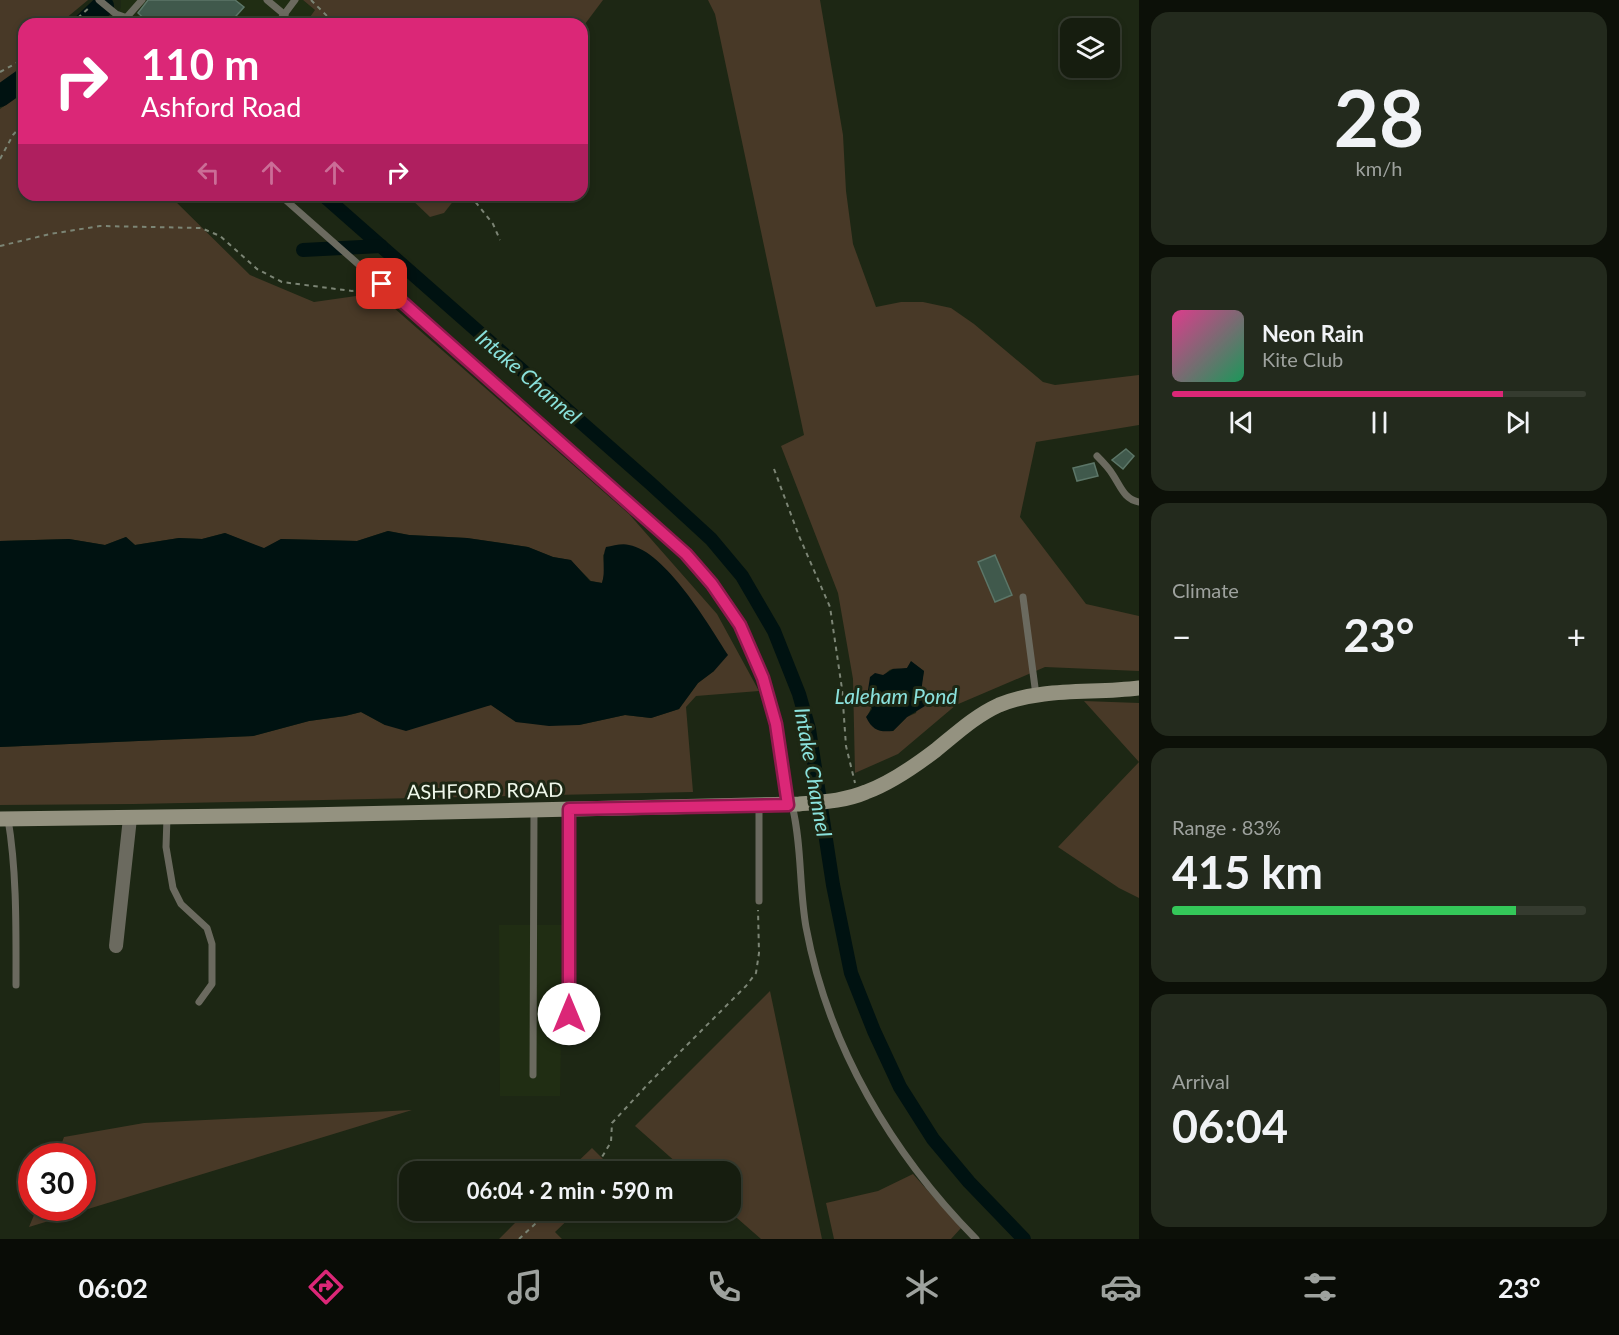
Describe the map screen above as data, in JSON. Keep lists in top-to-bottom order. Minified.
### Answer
{"streets":{"main road":["ASHFORD ROAD"]},"water":["Intake Channel","Laleham Pond"],"page":{"tile":[["28","km/h"],"Climate",["Range · 83%","415 km"],["Arrival","06:04"]],"turn":["110 m","Ashford Road"],"song":["Neon Rain","Kite Club"],"heat":["−","23°","+"],"limit":"30","trip":"06:04 · 2 min · 590 m","tabs":["06:02","23°"]}}
